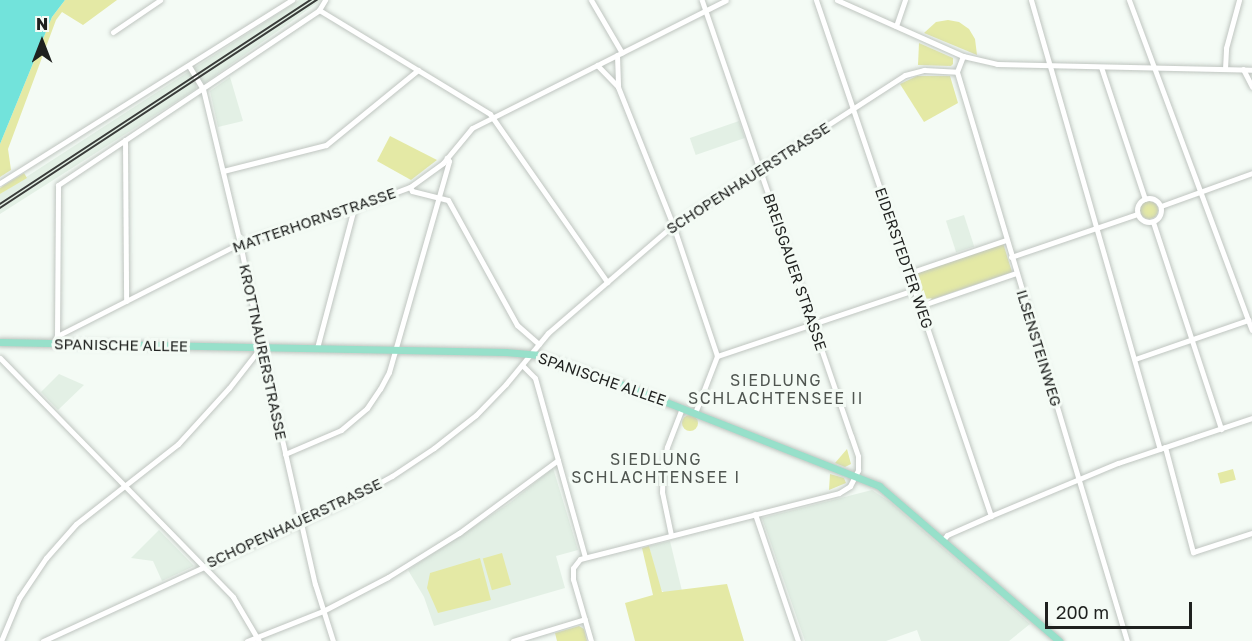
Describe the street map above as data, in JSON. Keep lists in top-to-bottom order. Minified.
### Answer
{"streets":{"main road":["SPANISCHE ALLEE"],"street":["SCHOPENHAUERSTRASSE","MATTERHORNSTRASSE","EIDERSTEDTER WEG","BREISGAUER STRASSE","ILSENSTEINWEG","KROTTNAURERSTRASSE"]},"crossings":[["SCHOPENHAUERSTRASSE","EIDERSTEDTER WEG"],["SCHOPENHAUERSTRASSE","BREISGAUER STRASSE"],["SCHOPENHAUERSTRASSE","SPANISCHE ALLEE"],["SCHOPENHAUERSTRASSE","ILSENSTEINWEG"],["SCHOPENHAUERSTRASSE","KROTTNAURERSTRASSE"],["MATTERHORNSTRASSE","BREISGAUER STRASSE"],["MATTERHORNSTRASSE","KROTTNAURERSTRASSE"],["BREISGAUER STRASSE","SPANISCHE ALLEE"],["SPANISCHE ALLEE","KROTTNAURERSTRASSE"]],"districts":["SIEDLUNG SCHLACHTENSEE II","SIEDLUNG SCHLACHTENSEE I"],"scale_bar":"200 m","north":"top"}
